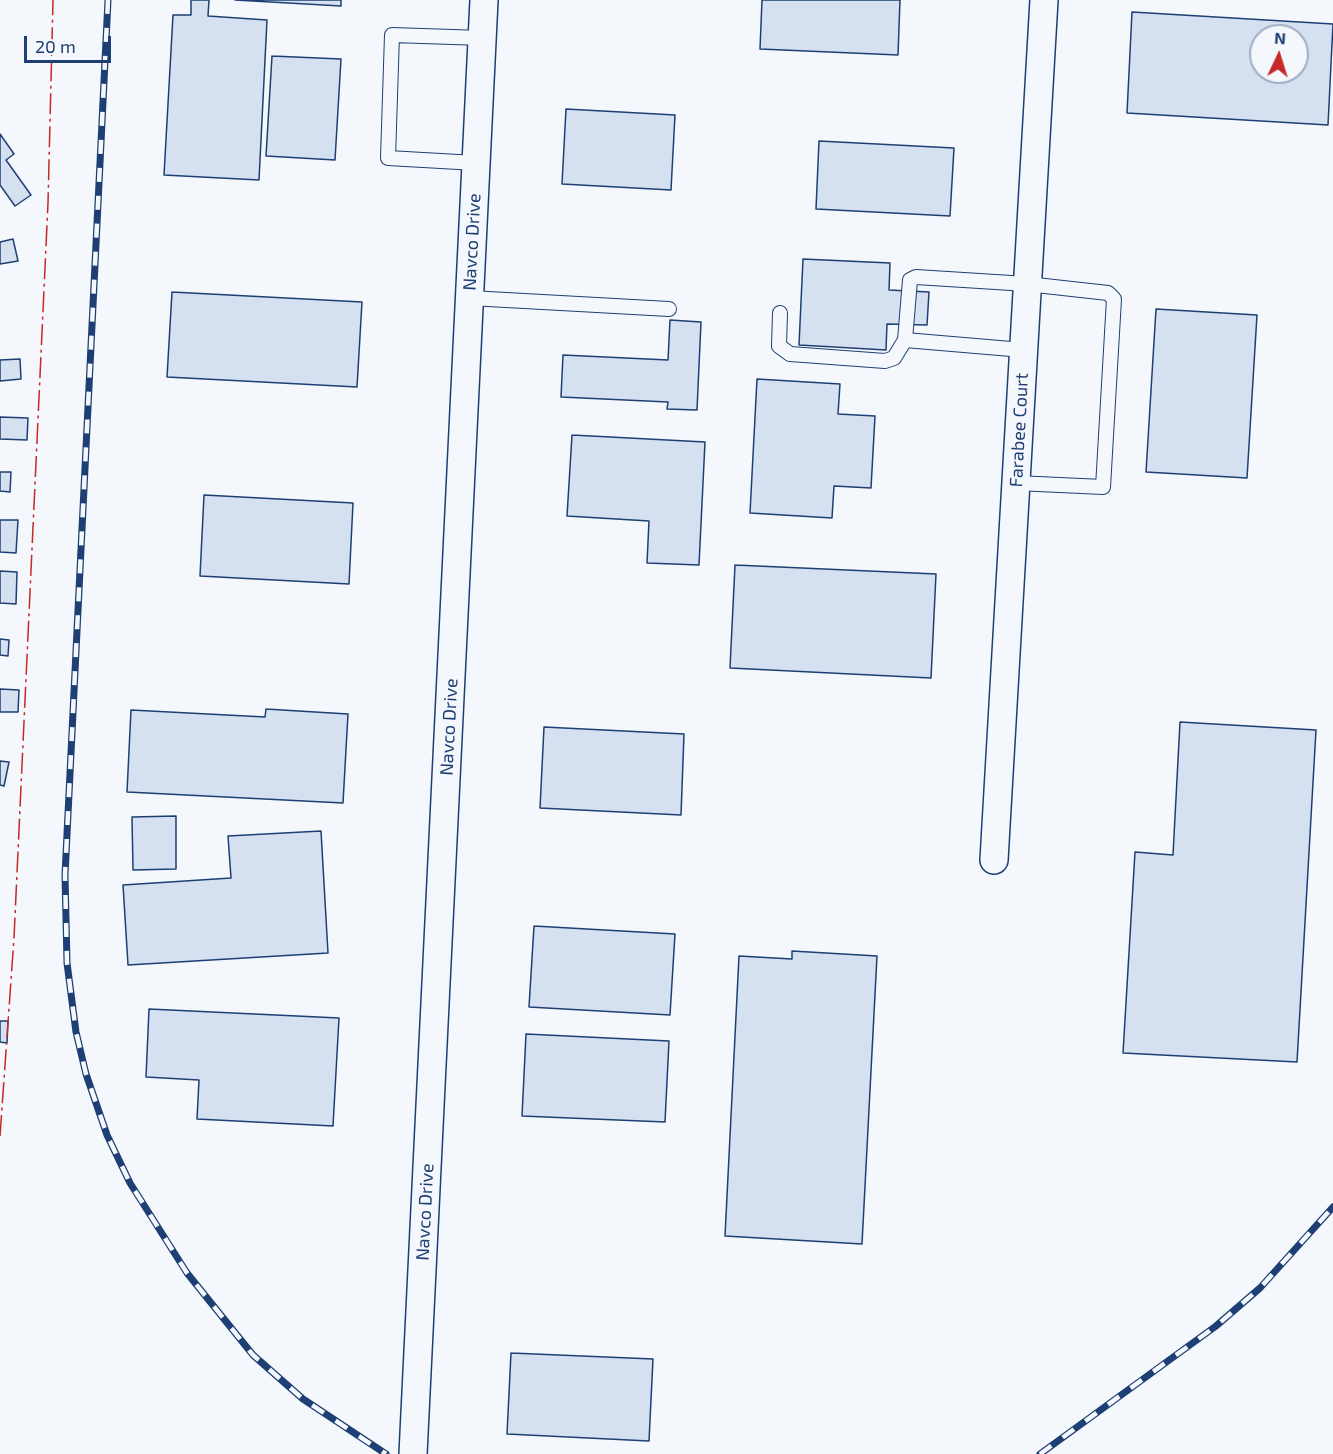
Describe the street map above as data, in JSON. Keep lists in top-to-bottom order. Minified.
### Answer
{"streets":{"street":["Navco Drive","Farabee Court"]},"scale_bar":"20 m","north":"top"}
